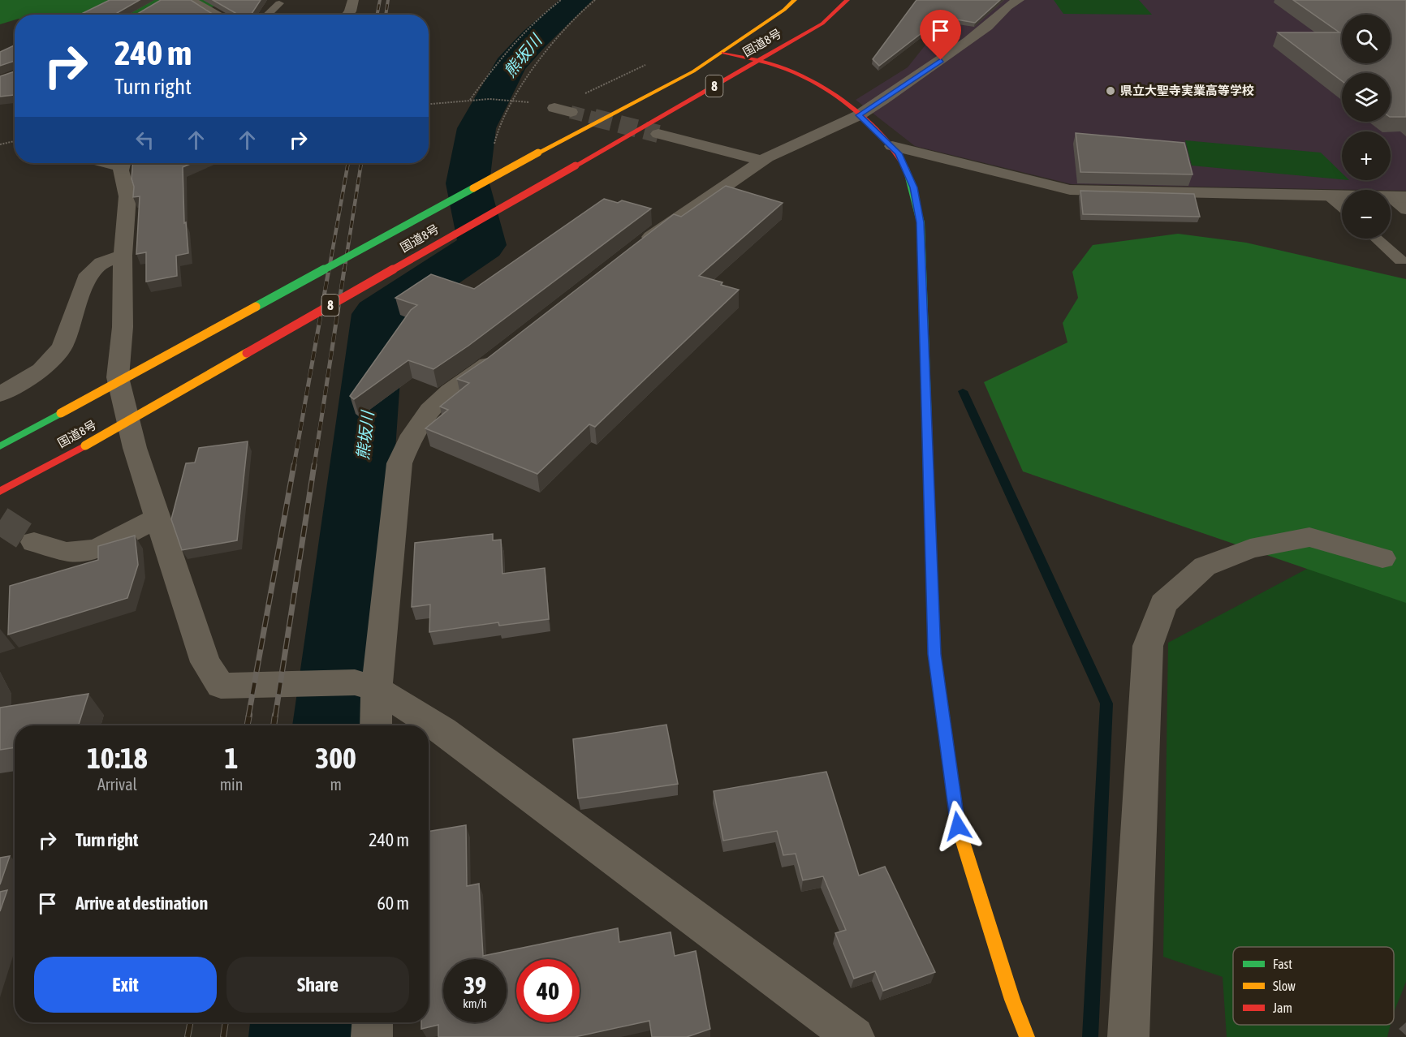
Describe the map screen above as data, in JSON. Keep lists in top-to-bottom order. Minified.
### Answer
{"streets":{"main road":["国道8号","8"]},"water":["熊坂川"],"places":["県立大聖寺実業高等学校"],"legend":["Fast","Slow","Jam"],"page":{"map_buttons":["+","−"],"turn":["240 m","Turn right"],"eta":["10:18","Arrival","1","min","300","m"],"list":[{"name":"Turn right","value":"240 m"},{"name":"Arrive at destination","value":"60 m"}],"buttons":["Exit","Share"],"speed":"39 km/h","limit":"40"}}
